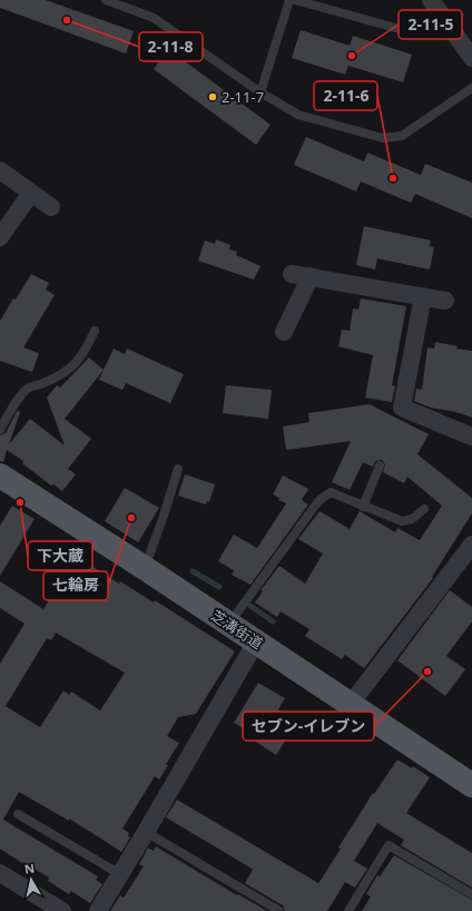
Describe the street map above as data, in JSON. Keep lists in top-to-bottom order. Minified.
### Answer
{"streets":{"main road":["芝溝街道"]},"places":["2-11-8","2-11-5","2-11-7","2-11-6","下大蔵","七輪房","セブン-イレブン"],"north":"top"}
